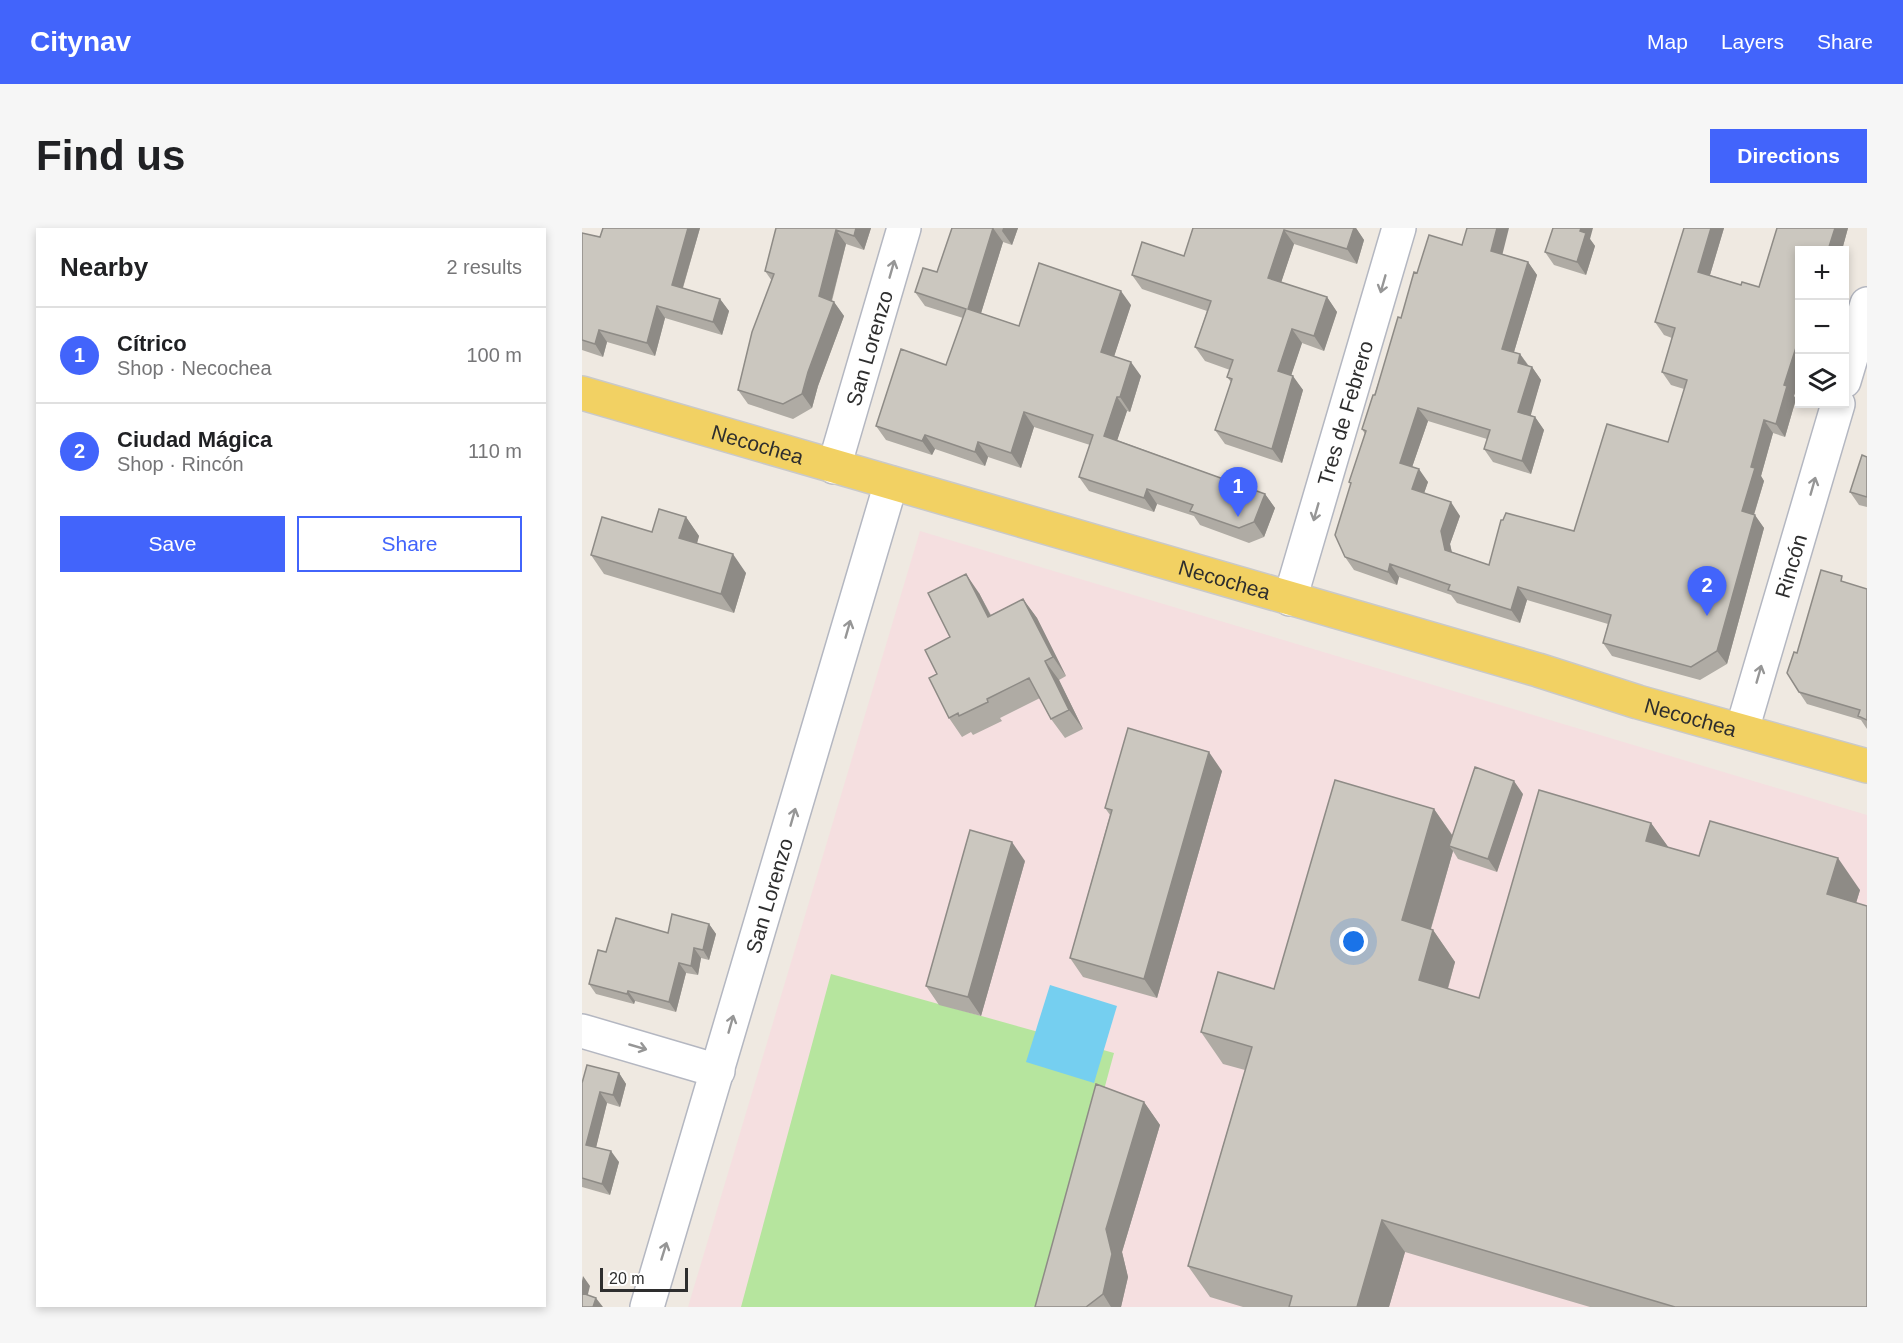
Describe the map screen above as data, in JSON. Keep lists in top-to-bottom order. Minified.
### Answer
{"streets":{"main road":["Necochea"],"street":["San Lorenzo","Tres de Febrero","Rincón"]},"crossings":[["San Lorenzo","Necochea"],["Tres de Febrero","Necochea"],["Necochea","Rincón"]],"one_way":["San Lorenzo","Tres de Febrero","Rincón"],"scale_bar":"20 m","page":{"header":"Citynav","nav":["Map","Layers","Share"],"buttons":["Directions",["Save","Share"]],"title":"Find us","heading":["Nearby","2 results"],"map_buttons":["+","−"],"list":[{"mark":"1","name":"Cítrico","note":"Shop · Necochea","value":"100 m"},{"mark":"2","name":"Ciudad Mágica","note":"Shop · Rincón","value":"110 m"}],"pins":["1","2"],"scale":"20 m"}}
